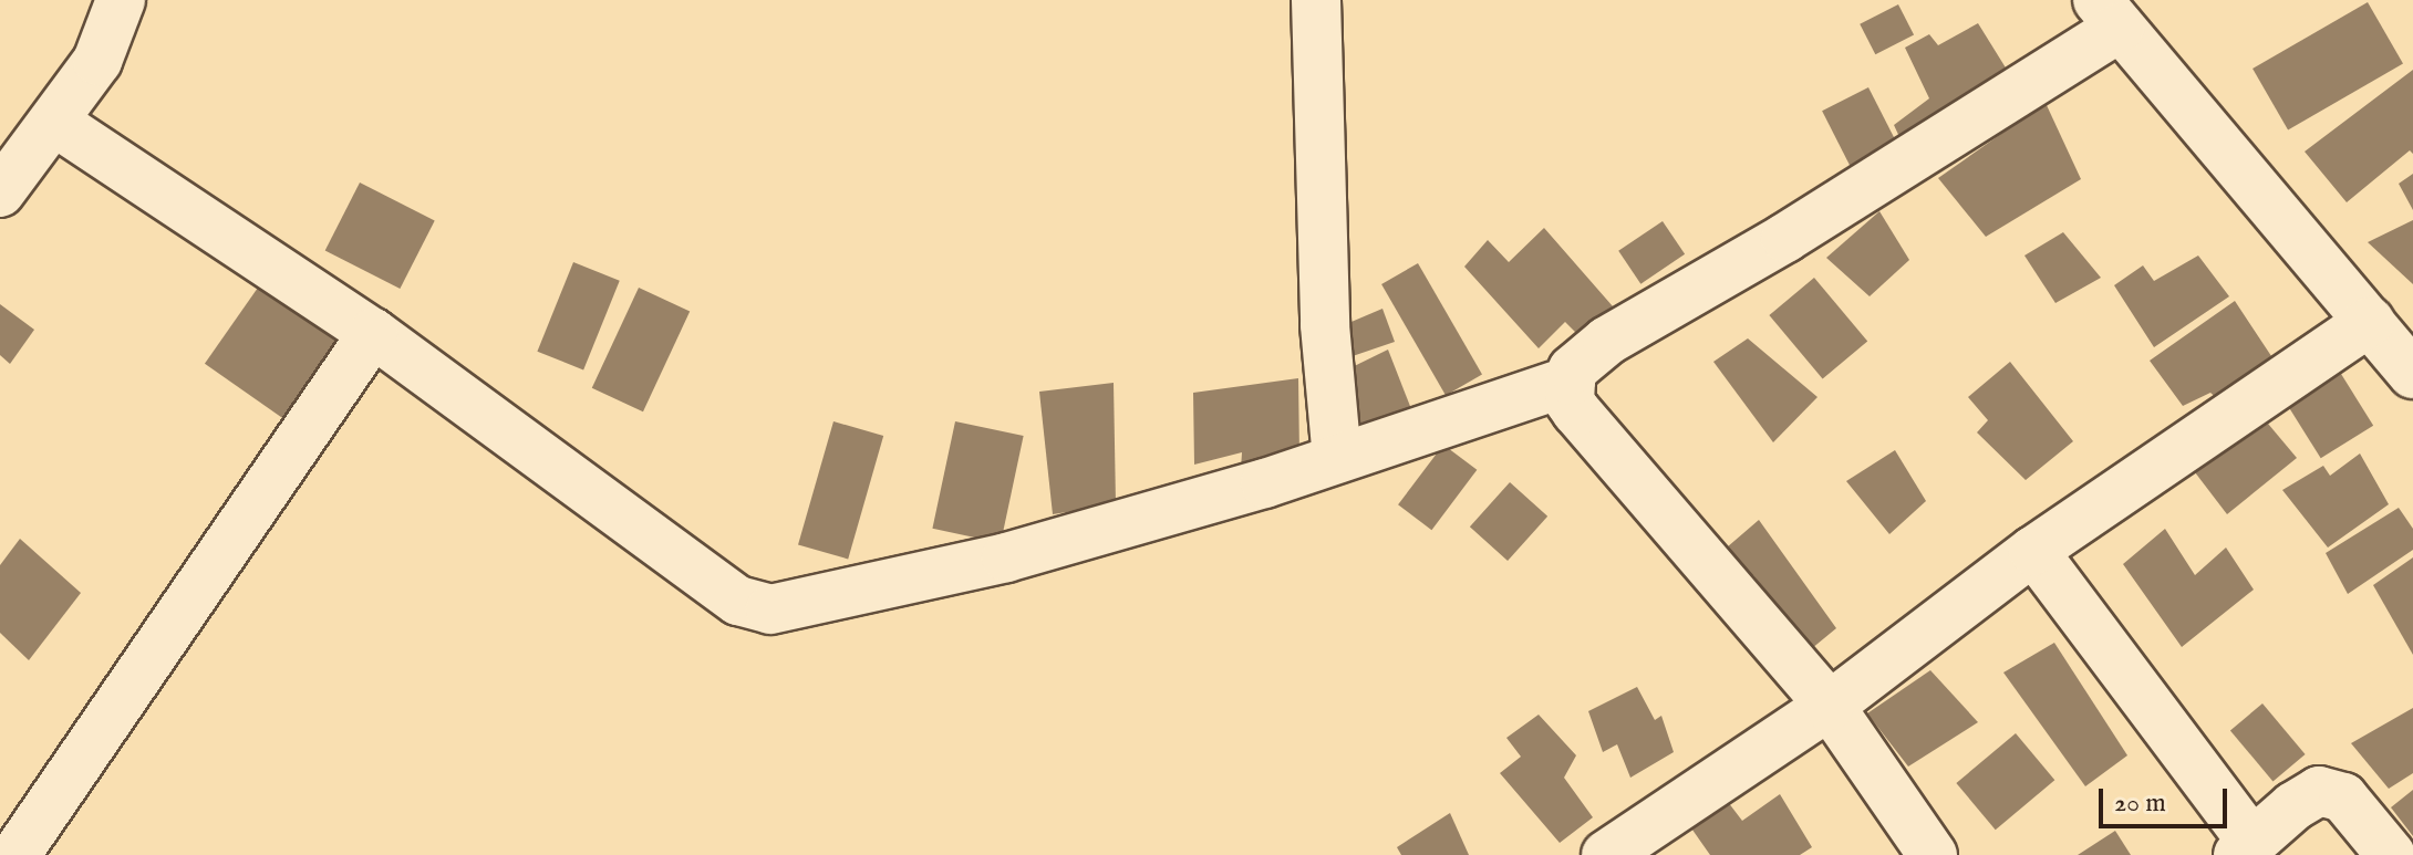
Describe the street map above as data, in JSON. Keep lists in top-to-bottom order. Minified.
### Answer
{"scale_bar":"20 m"}
